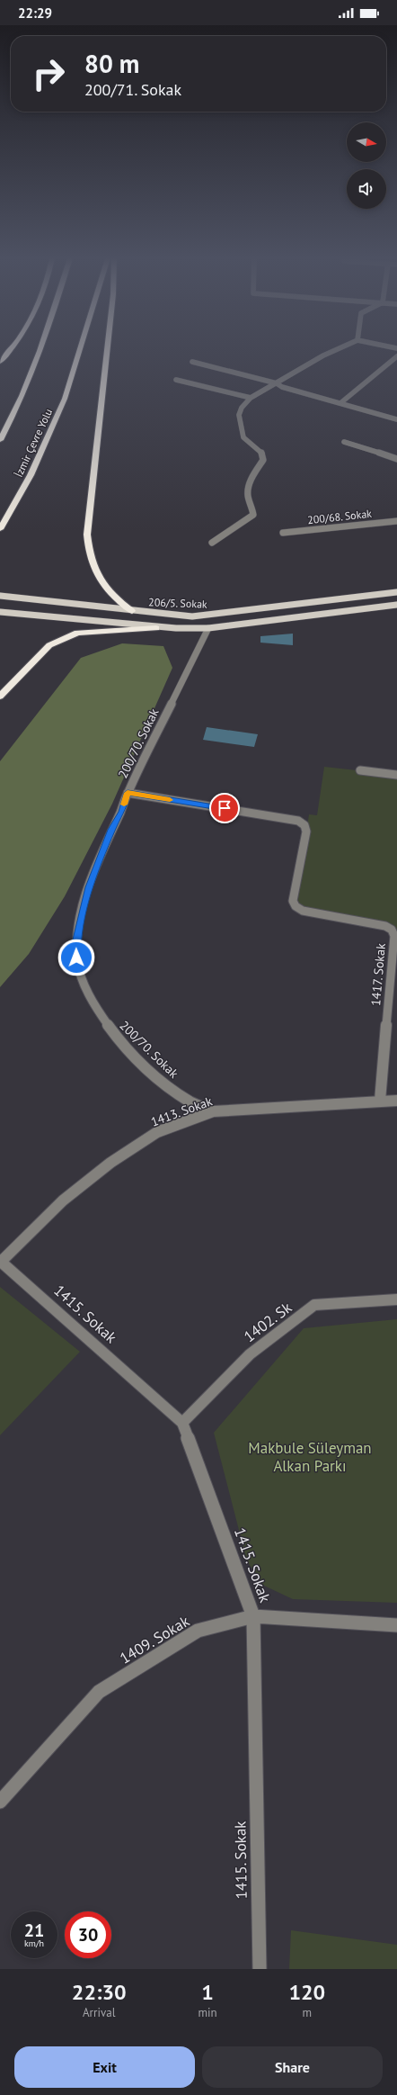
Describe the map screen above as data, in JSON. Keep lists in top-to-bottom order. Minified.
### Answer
{"streets":{"highway":["İzmir Çevre Yolu"],"main road":["206/5. Sokak"],"street":["200/68. Sokak","200/70. Sokak","1417. Sokak","1413. Sokak","1415. Sokak","1402. Sk","1409. Sokak"]},"crossings":[["206/5. Sokak","200/70. Sokak"],["200/70. Sokak","1417. Sokak"],["200/70. Sokak","1413. Sokak"],["1417. Sokak","1413. Sokak"],["1413. Sokak","1415. Sokak"],["1415. Sokak","1402. Sk"],["1415. Sokak","1409. Sokak"]],"parks":["Makbule Süleyman Alkan Parkı"],"north":"right","page":{"status":"22:29","turn":["80 m","200/71. Sokak"],"speed":"21 km/h","limit":"30","eta":["22:30","Arrival","1","min","120","m"],"buttons":["Exit","Share"]}}
